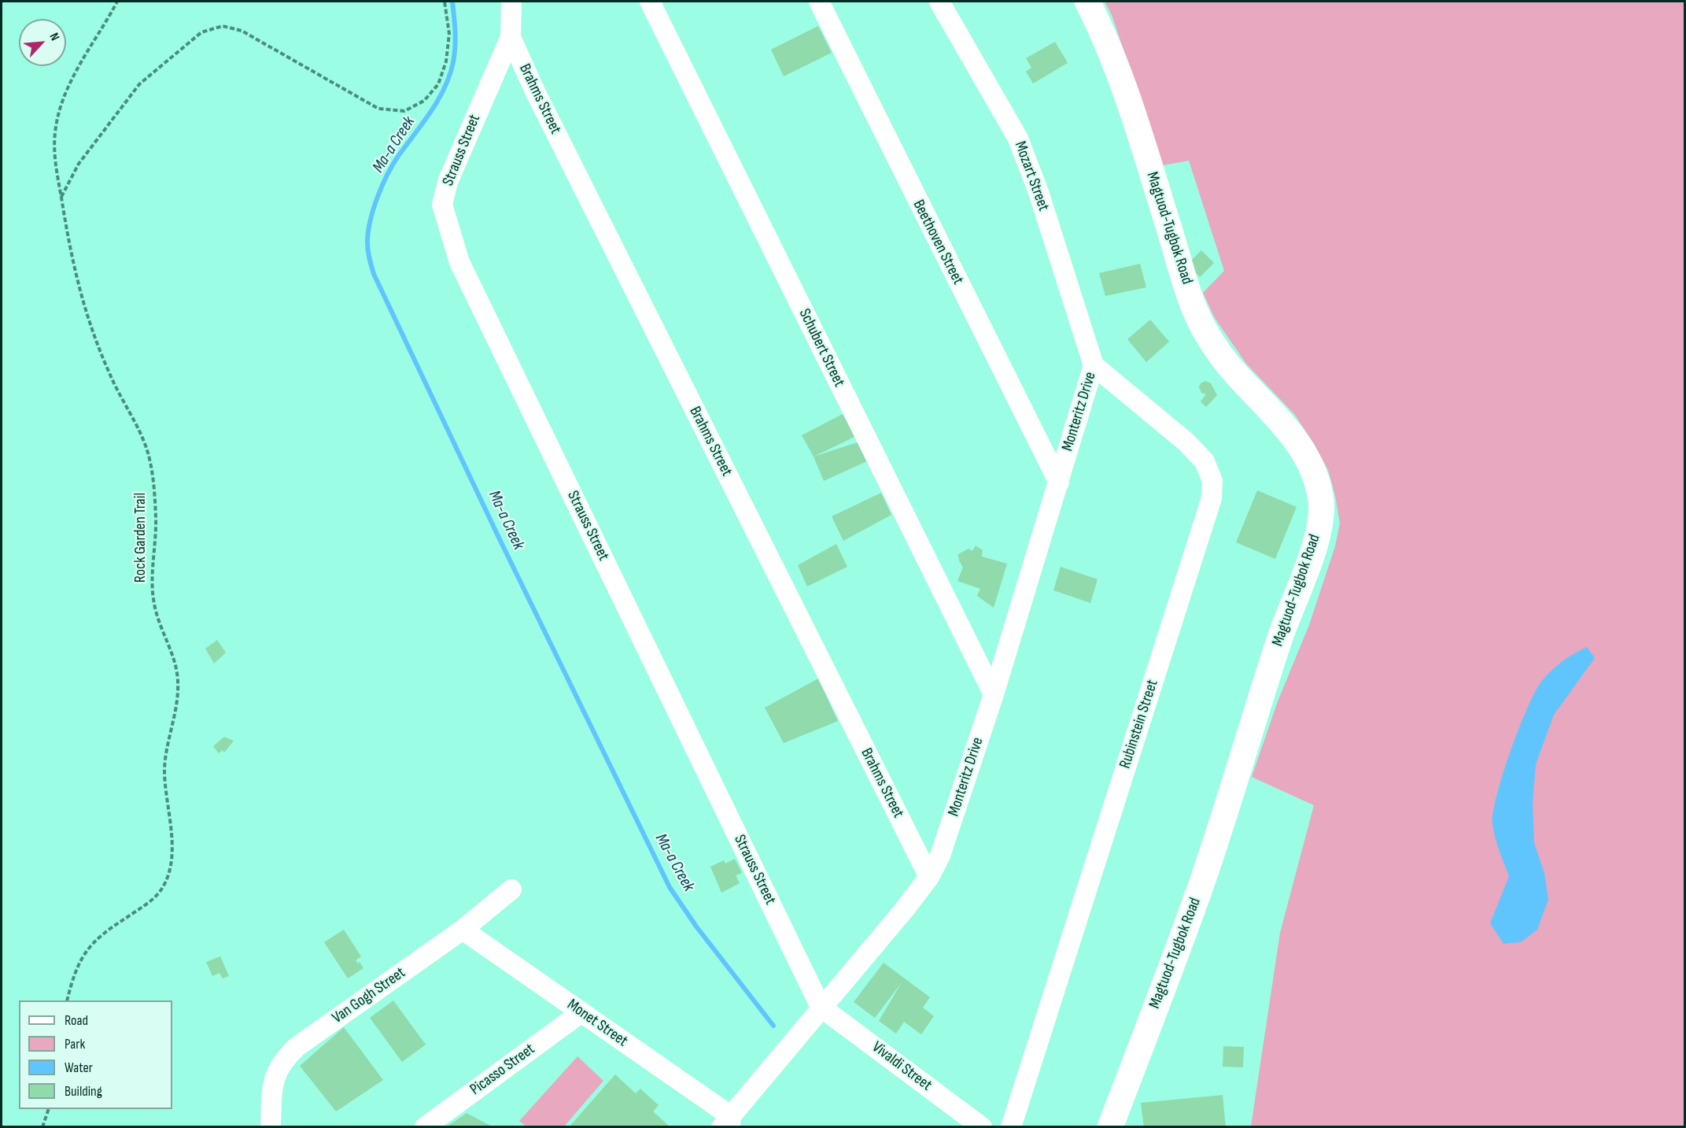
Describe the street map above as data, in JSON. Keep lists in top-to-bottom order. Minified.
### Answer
{"streets":{"main road":["Magtuod-Tugbok Road"],"street":["Brahms Street","Strauss Street","Mozart Street","Beethoven Street","Schubert Street","Monteritz Drive","Rubinstein Street","Van Gogh Street","Monet Street","Vivaldi Street","Picasso Street"],"path":["Rock Garden Trail"]},"crossings":[["Brahms Street","Strauss Street"],["Brahms Street","Monteritz Drive"],["Strauss Street","Monteritz Drive"],["Strauss Street","Vivaldi Street"],["Mozart Street","Monteritz Drive"],["Mozart Street","Rubinstein Street"],["Beethoven Street","Monteritz Drive"],["Schubert Street","Monteritz Drive"],["Monteritz Drive","Rubinstein Street"],["Monteritz Drive","Monet Street"],["Monteritz Drive","Vivaldi Street"],["Van Gogh Street","Monet Street"],["Monet Street","Picasso Street"]],"water":["Ma-a Creek"],"legend":["Road","Park","Water","Building"],"north":"top right"}
